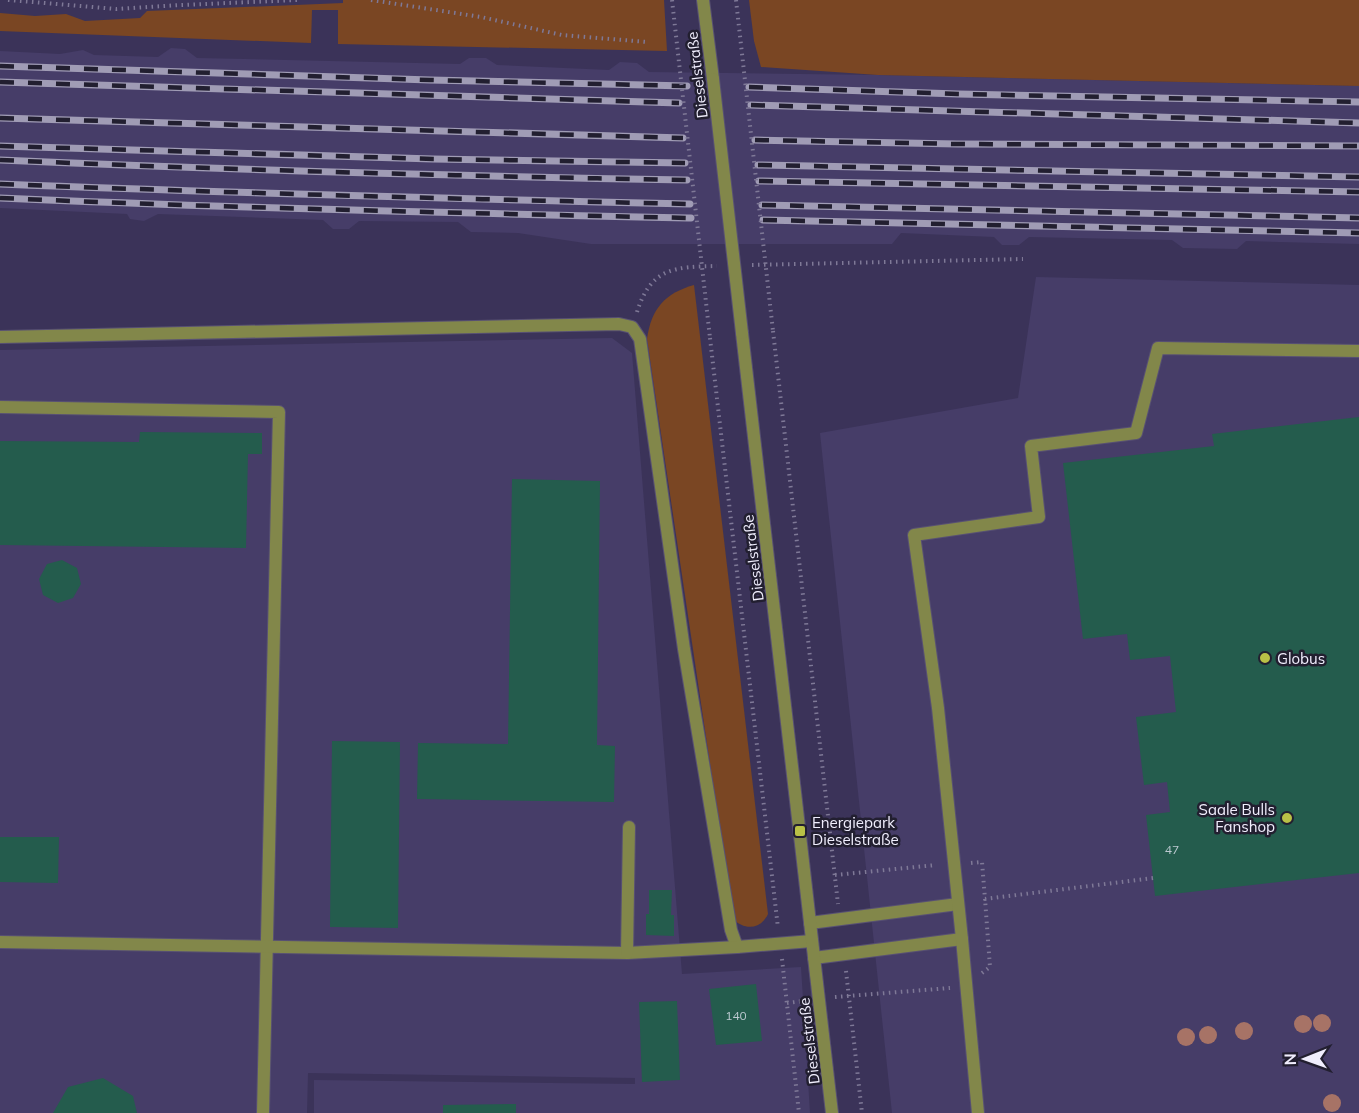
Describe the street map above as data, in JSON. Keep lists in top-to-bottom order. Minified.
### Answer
{"streets":{"street":["Dieselstraße"]},"places":{"other":["Globus","Saale Bulls Fanshop"],"transit":["Energiepark Dieselstraße"]},"house_numbers":["47","140"],"north":"left"}
